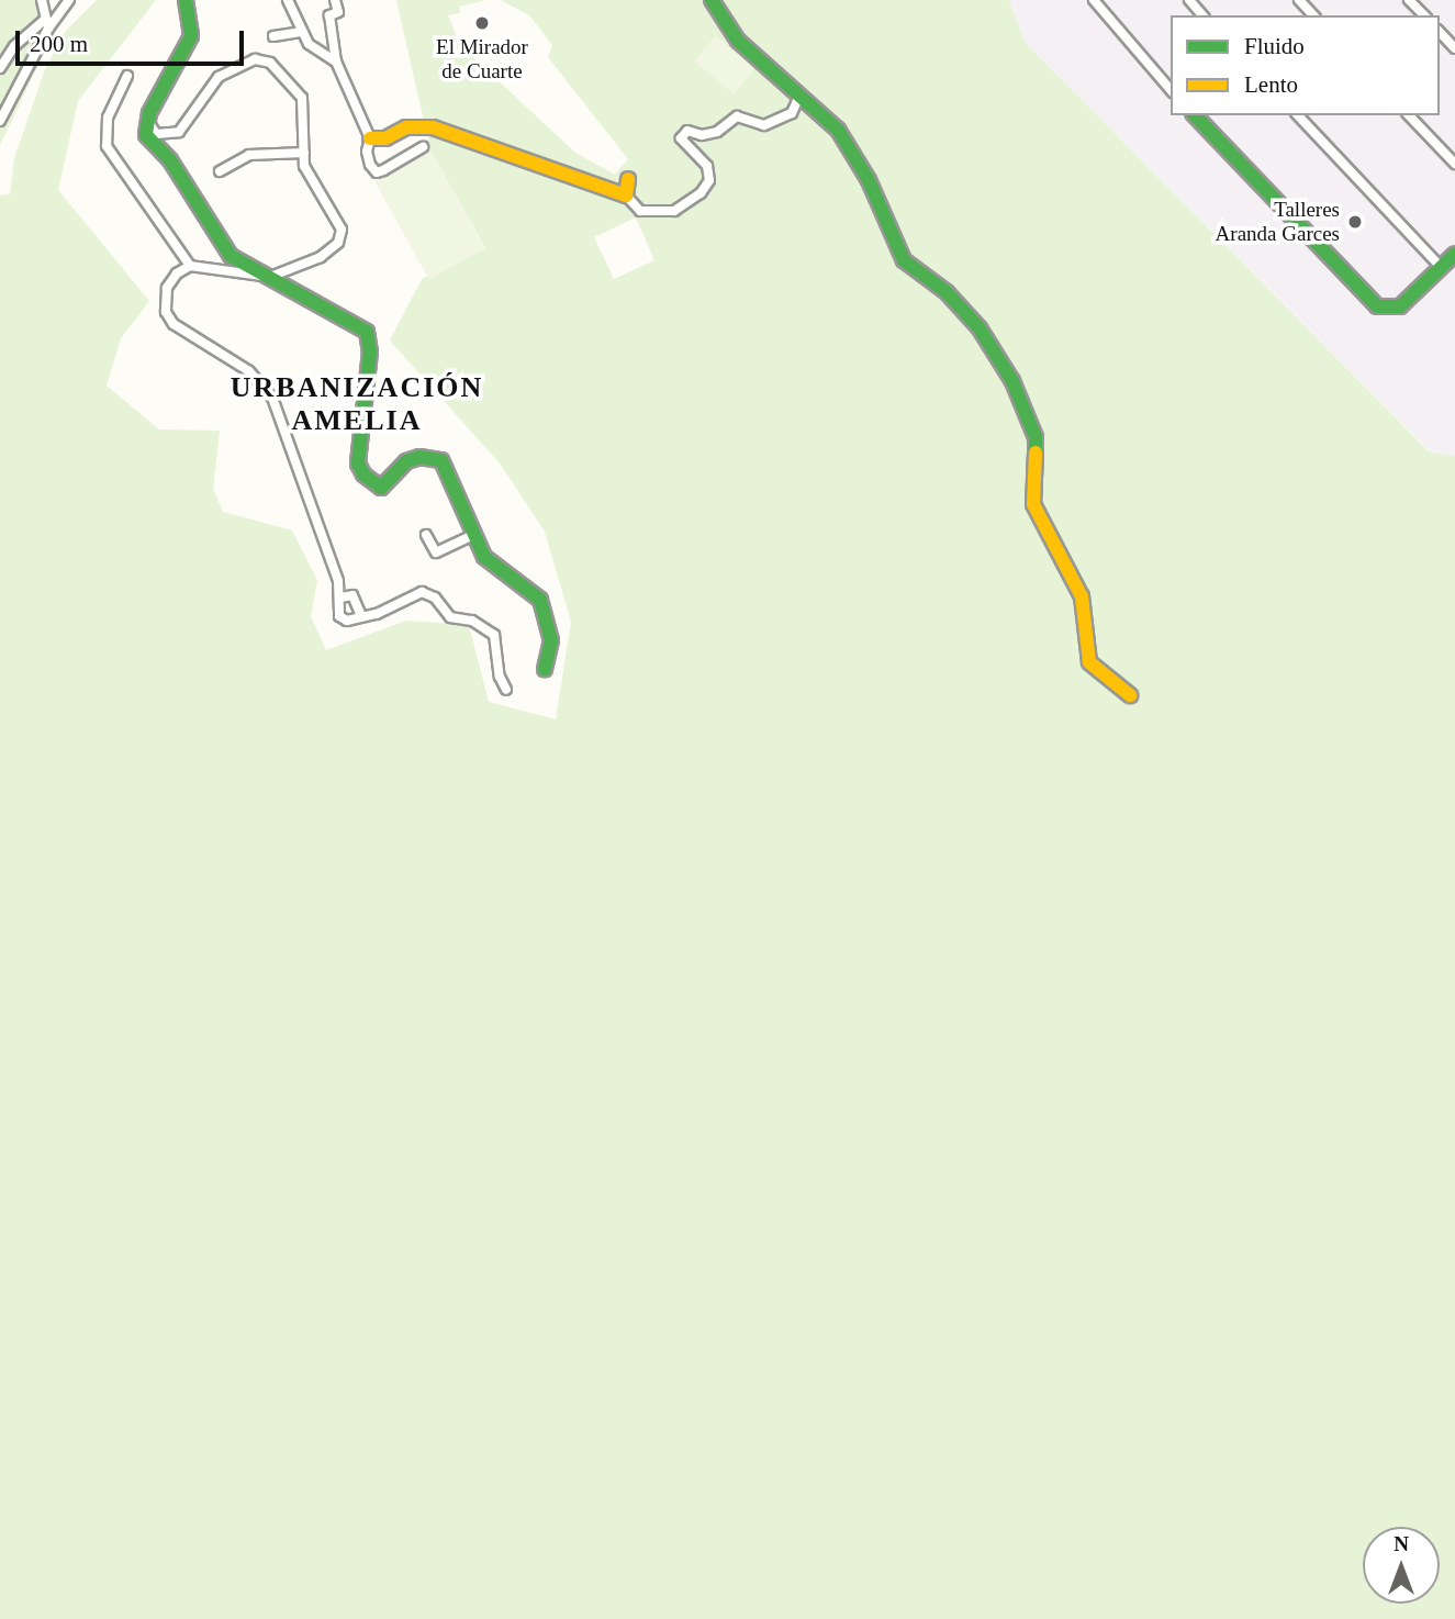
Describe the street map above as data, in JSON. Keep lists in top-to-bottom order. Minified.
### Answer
{"districts":["URBANIZACIÓN AMELIA"],"places":["El Mirador de Cuarte","Talleres Aranda Garces"],"legend":["Fluido","Lento"],"scale_bar":"200 m","north":"top"}
